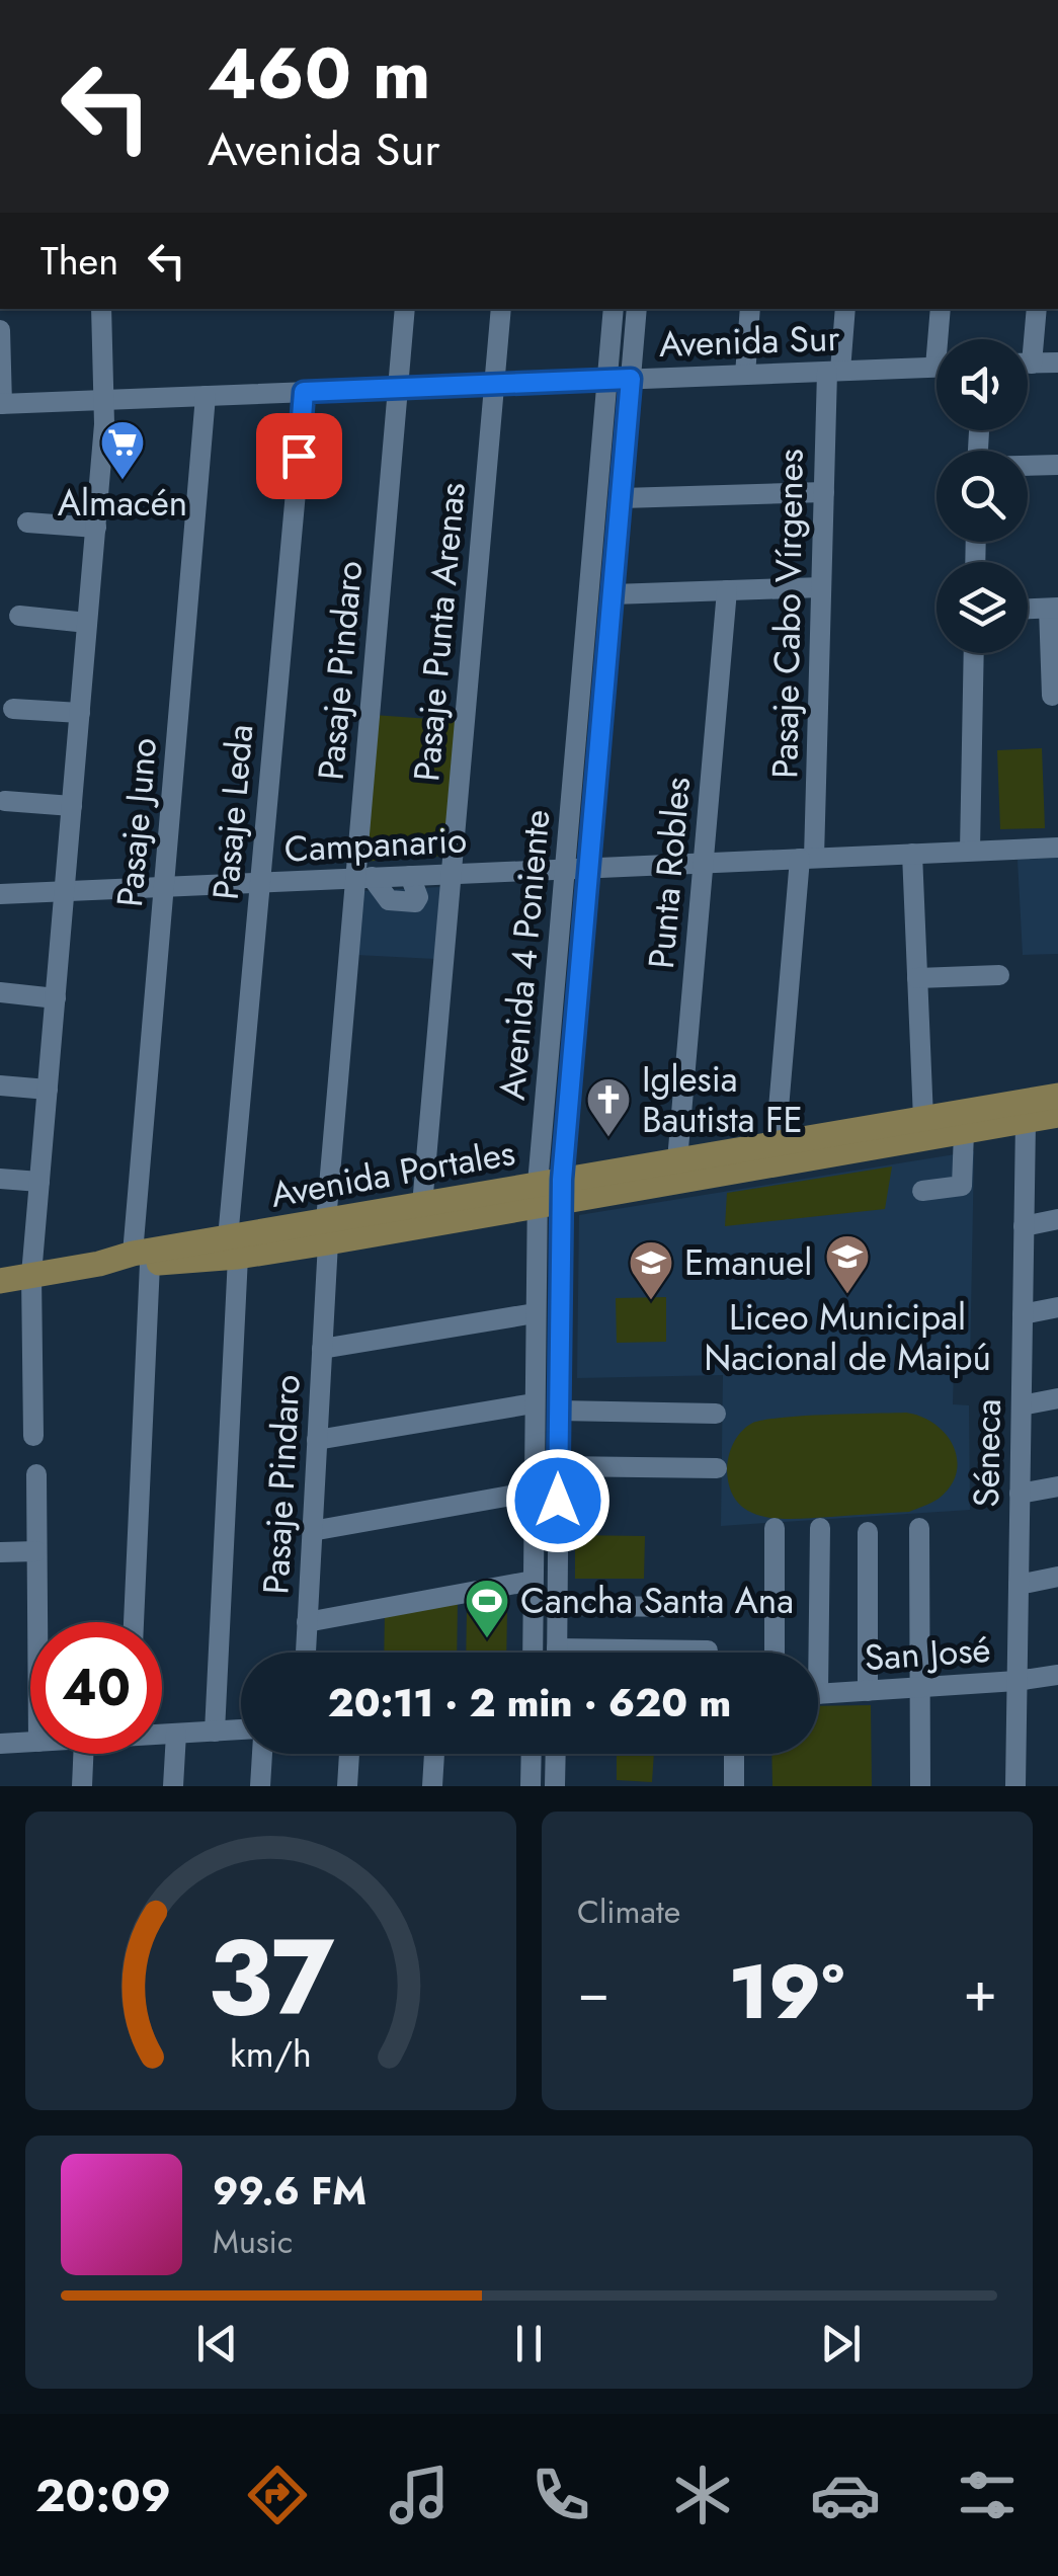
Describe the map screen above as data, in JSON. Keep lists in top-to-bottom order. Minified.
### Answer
{"streets":{"main road":["Avenida Portales"],"street":["Avenida Sur","Pasaje Cabo Vírgenes","Pasaje Punta Arenas","Pasaje Pindaro","Pasaje Leda","Pasaje Juno","Campanario","Punta Robles","Avenida 4 Poniente","Séneca","San José"]},"crossings":[["Avenida Sur","Pasaje Cabo Vírgenes"],["Avenida Sur","Pasaje Punta Arenas"],["Avenida Sur","Pasaje Pindaro"],["Avenida Sur","Pasaje Leda"],["Avenida Sur","Pasaje Juno"],["Avenida Sur","Avenida 4 Poniente"],["Pasaje Cabo Vírgenes","Campanario"],["Pasaje Cabo Vírgenes","Avenida Portales"],["Pasaje Punta Arenas","Campanario"],["Pasaje Punta Arenas","Avenida Portales"],["Pasaje Pindaro","Campanario"],["Pasaje Pindaro","Avenida Portales"],["Pasaje Leda","Campanario"],["Pasaje Leda","Avenida Portales"],["Pasaje Juno","Campanario"],["Pasaje Juno","Avenida Portales"],["Campanario","Punta Robles"],["Campanario","Avenida 4 Poniente"],["Punta Robles","Avenida Portales"],["Avenida 4 Poniente","Avenida Portales"],["Avenida Portales","Séneca"],["Séneca","San José"]],"places":{"supermarket":["Almacén"],"church":["Iglesia Bautista FE"],"school or university":["Liceo Municipal Nacional de Maipú","Emanuel"],"sports":["Cancha Santa Ana"]},"page":{"turn":["460 m","Avenida Sur"],"then":"Then","limit":"40","trip":"20:11 · 2 min · 620 m","tile":"Climate","heat":["−","19°","+"],"song":["99.6 FM","Music"],"tabs":"20:09","gauge":["37","km/h"]}}
